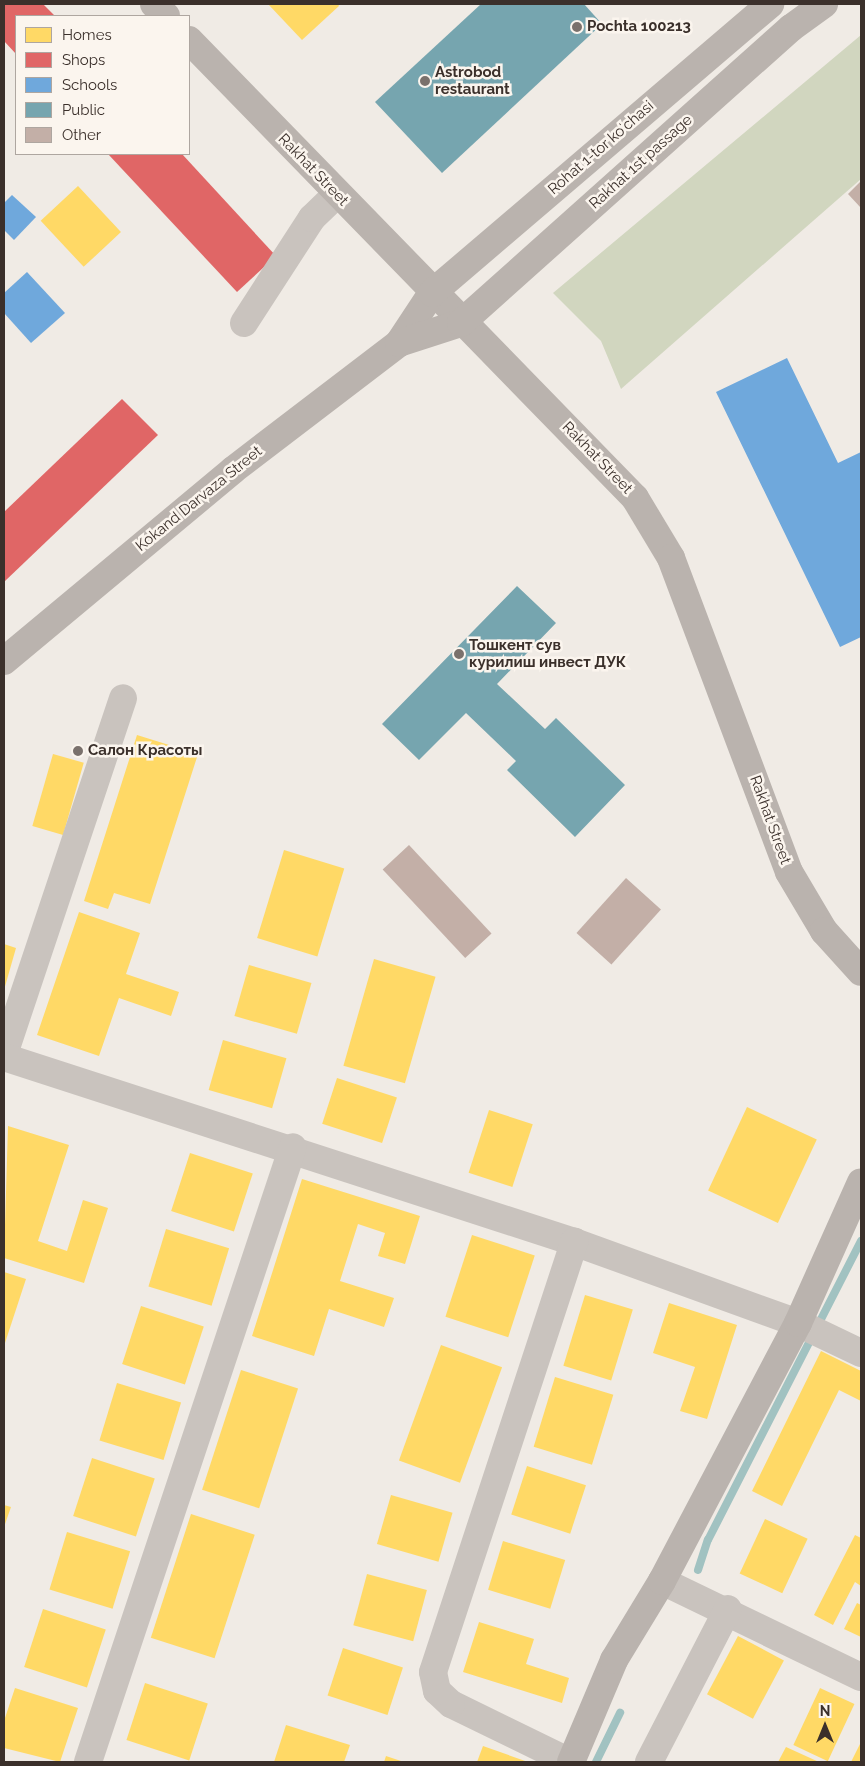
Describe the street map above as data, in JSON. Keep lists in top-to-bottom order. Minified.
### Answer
{"streets":{"street":["Rohat 1-tor koʻchasi","Rakhat 1st passage","Rakhat Street","Kokand Darvaza Street"]},"crossings":[["Rohat 1-tor koʻchasi","Rakhat Street"],["Rohat 1-tor koʻchasi","Kokand Darvaza Street"],["Rakhat 1st passage","Rakhat Street"],["Rakhat 1st passage","Kokand Darvaza Street"],["Rakhat Street","Kokand Darvaza Street"]],"places":["Pochta 100213","Astrobod restaurant","Тошкент сув курилиш инвест ДУК","Салон Красоты"],"legend":["Homes","Shops","Schools","Public","Other"],"north":"top"}
